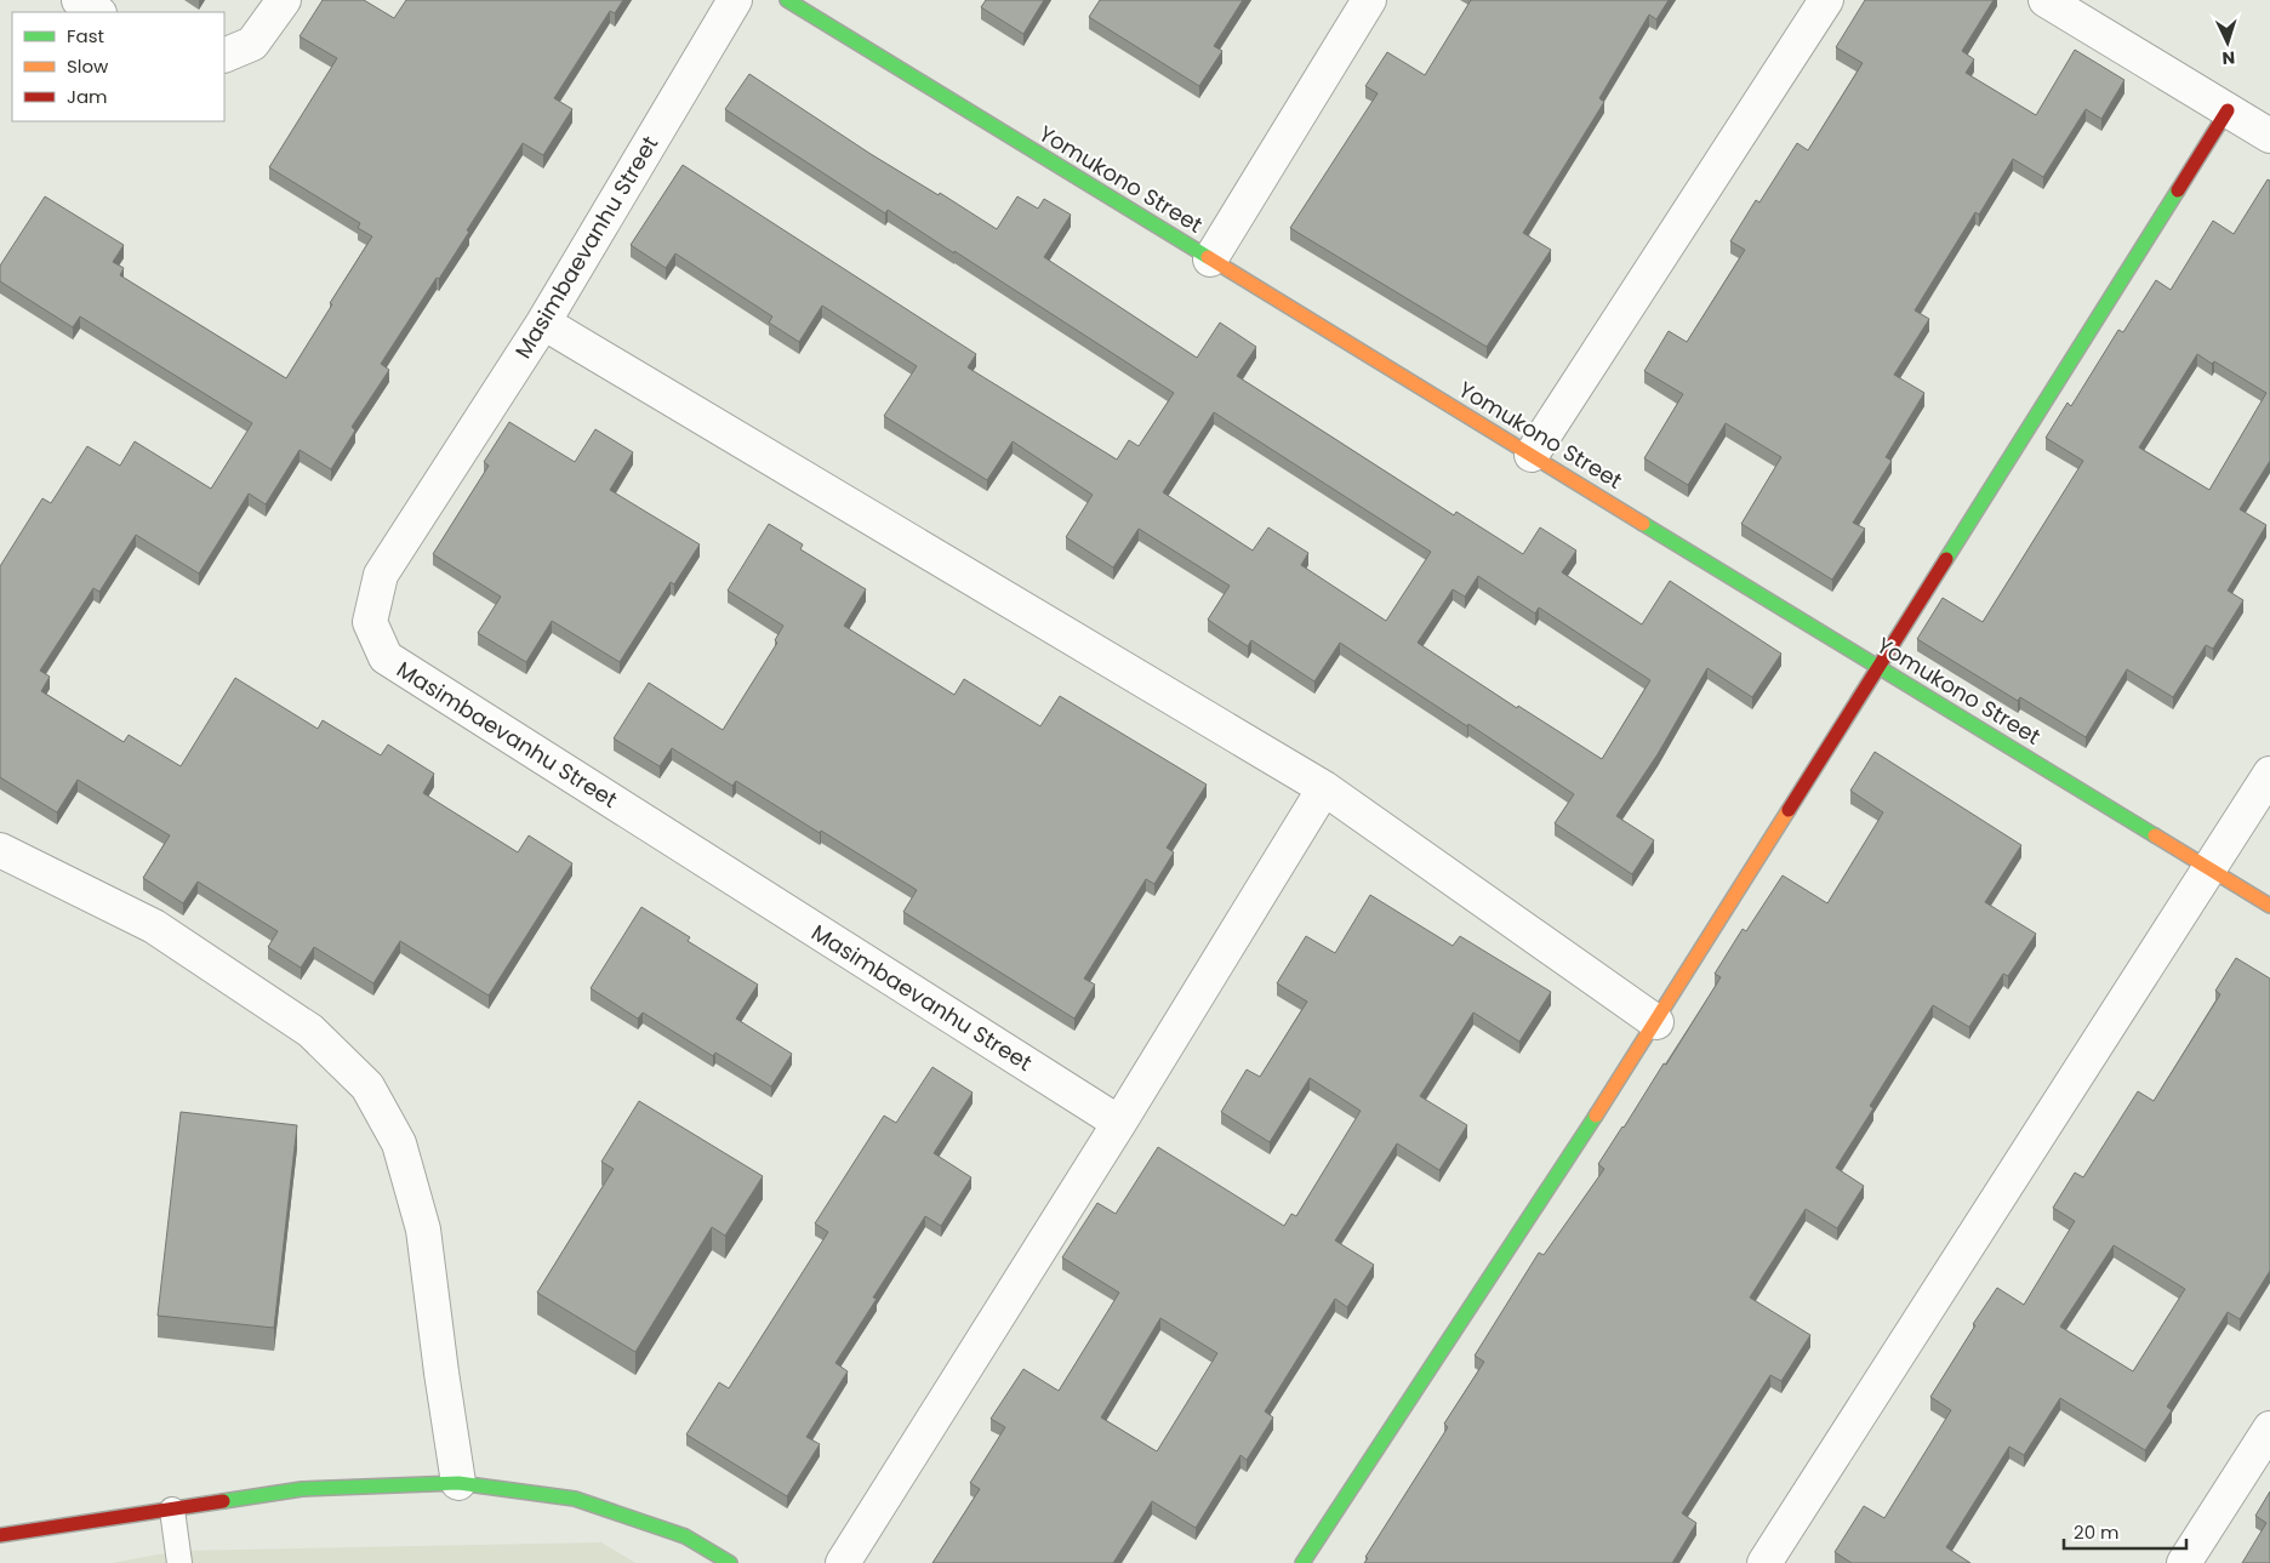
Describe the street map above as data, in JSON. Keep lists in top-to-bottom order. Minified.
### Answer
{"streets":{"street":["Yomukono Street","Masimbaevanhu Street"]},"legend":["Fast","Slow","Jam"],"scale_bar":"20 m","north":"bottom"}
